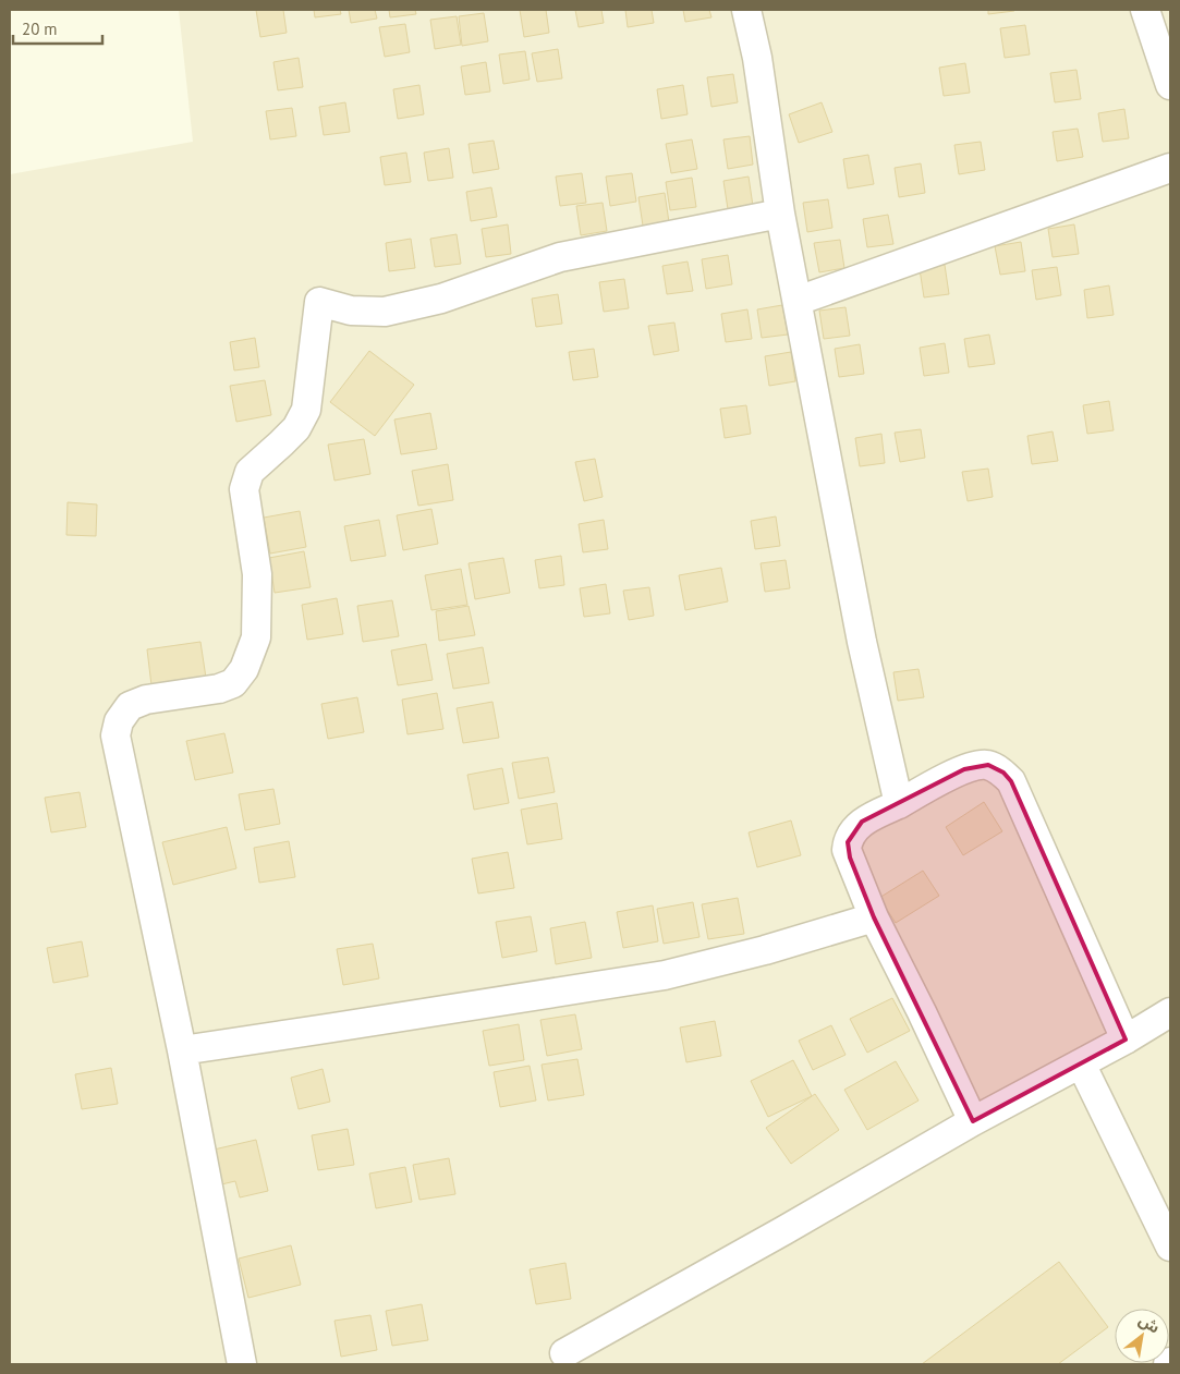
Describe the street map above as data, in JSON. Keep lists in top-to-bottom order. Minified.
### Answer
{"scale_bar":"20 m","north":"top right"}
